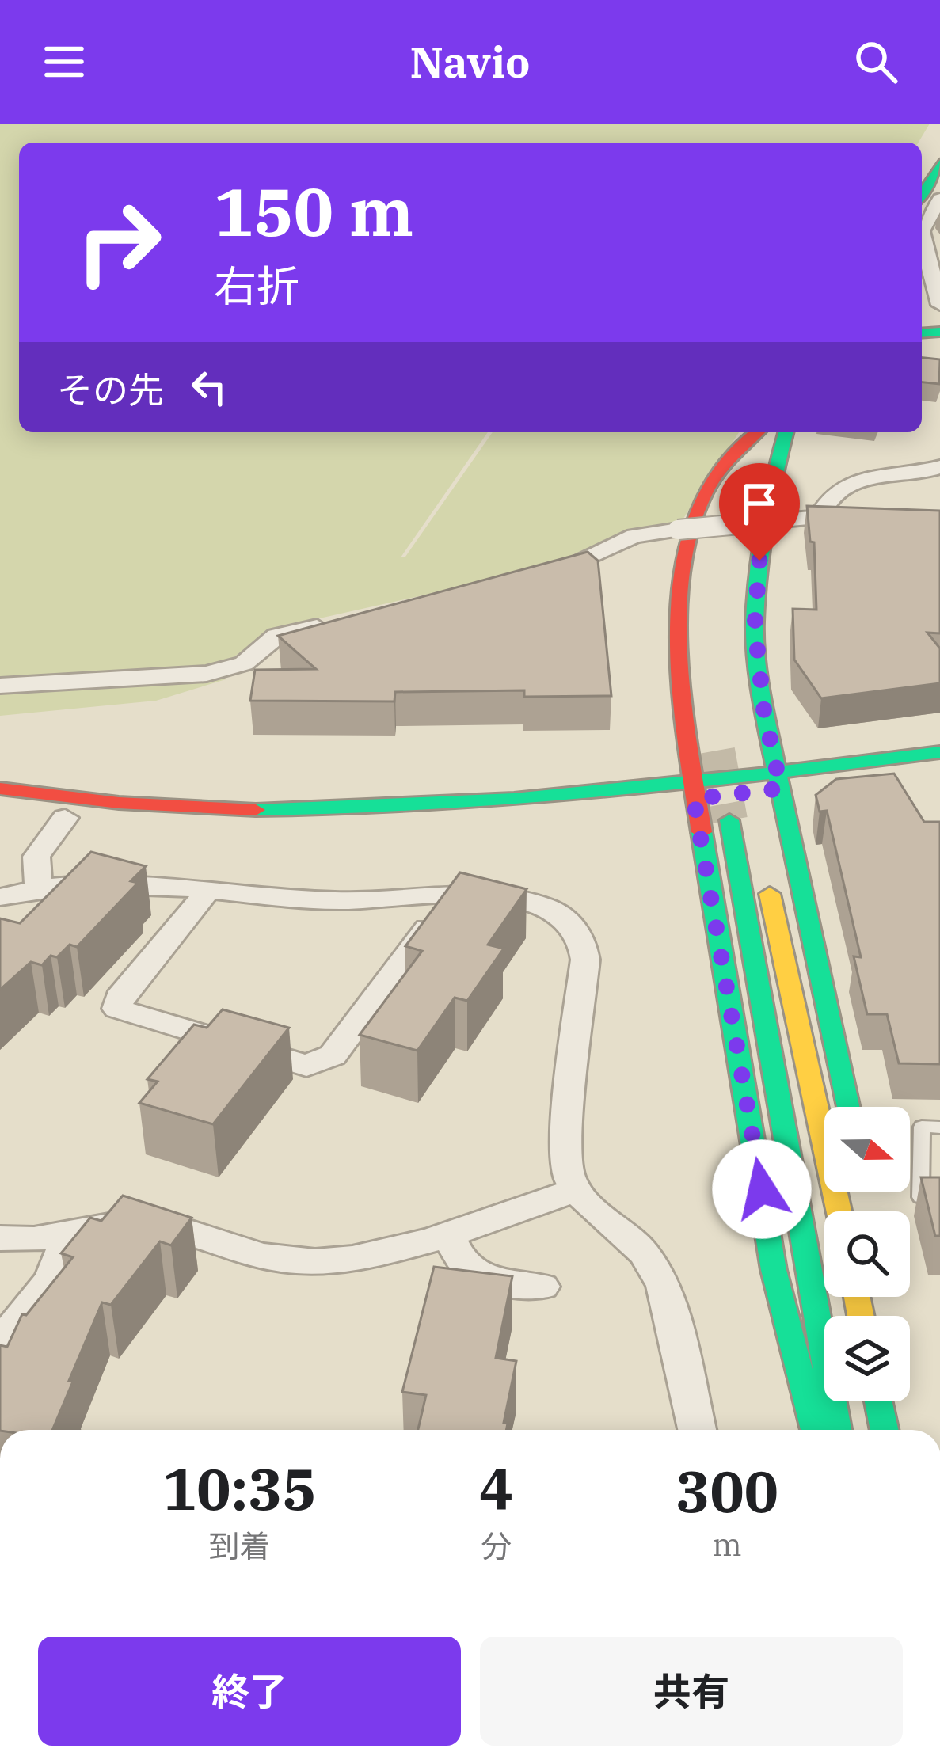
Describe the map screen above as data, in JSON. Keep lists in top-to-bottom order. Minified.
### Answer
{"north":"right","page":{"header":"Navio","turn":["150 m","右折"],"then":"その先","eta":["10:35","到着","4","分","300","m"],"buttons":["終了","共有"]}}
